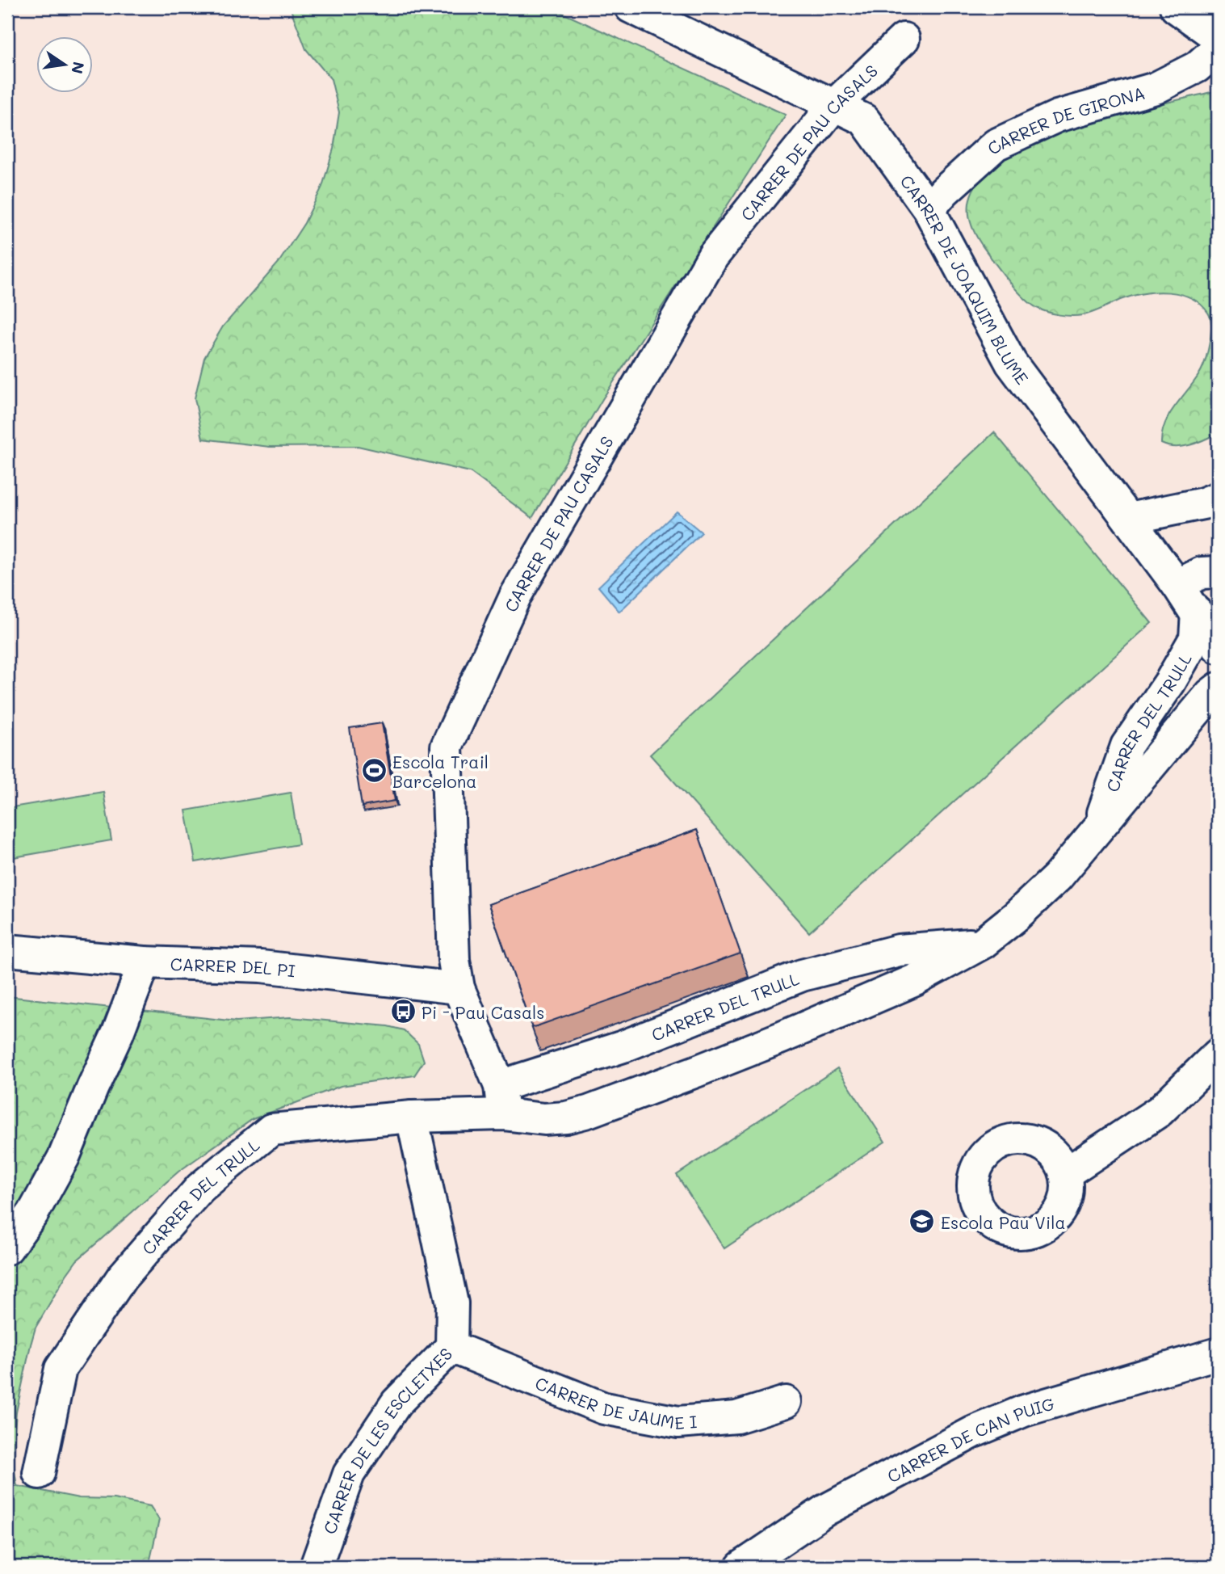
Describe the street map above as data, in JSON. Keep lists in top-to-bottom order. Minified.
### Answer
{"streets":{"street":["CARRER DE GIRONA","CARRER DE PAU CASALS","CARRER DE JOAQUIM BLUME","CARRER DEL TRULL","CARRER DEL PI","CARRER DE JAUME I","CARRER DE CAN PUIG","CARRER DE LES ESCLETXES"]},"crossings":[["CARRER DE GIRONA","CARRER DE JOAQUIM BLUME"],["CARRER DE PAU CASALS","CARRER DE JOAQUIM BLUME"],["CARRER DE PAU CASALS","CARRER DEL TRULL"],["CARRER DE PAU CASALS","CARRER DEL PI"],["CARRER DE JOAQUIM BLUME","CARRER DEL TRULL"],["CARRER DEL TRULL","CARRER DE LES ESCLETXES"],["CARRER DE JAUME I","CARRER DE LES ESCLETXES"]],"places":{"sports":["Escola Trail Barcelona"],"bus stop":["Pi - Pau Casals"],"school or university":["Escola Pau Vila"]},"north":"right"}
